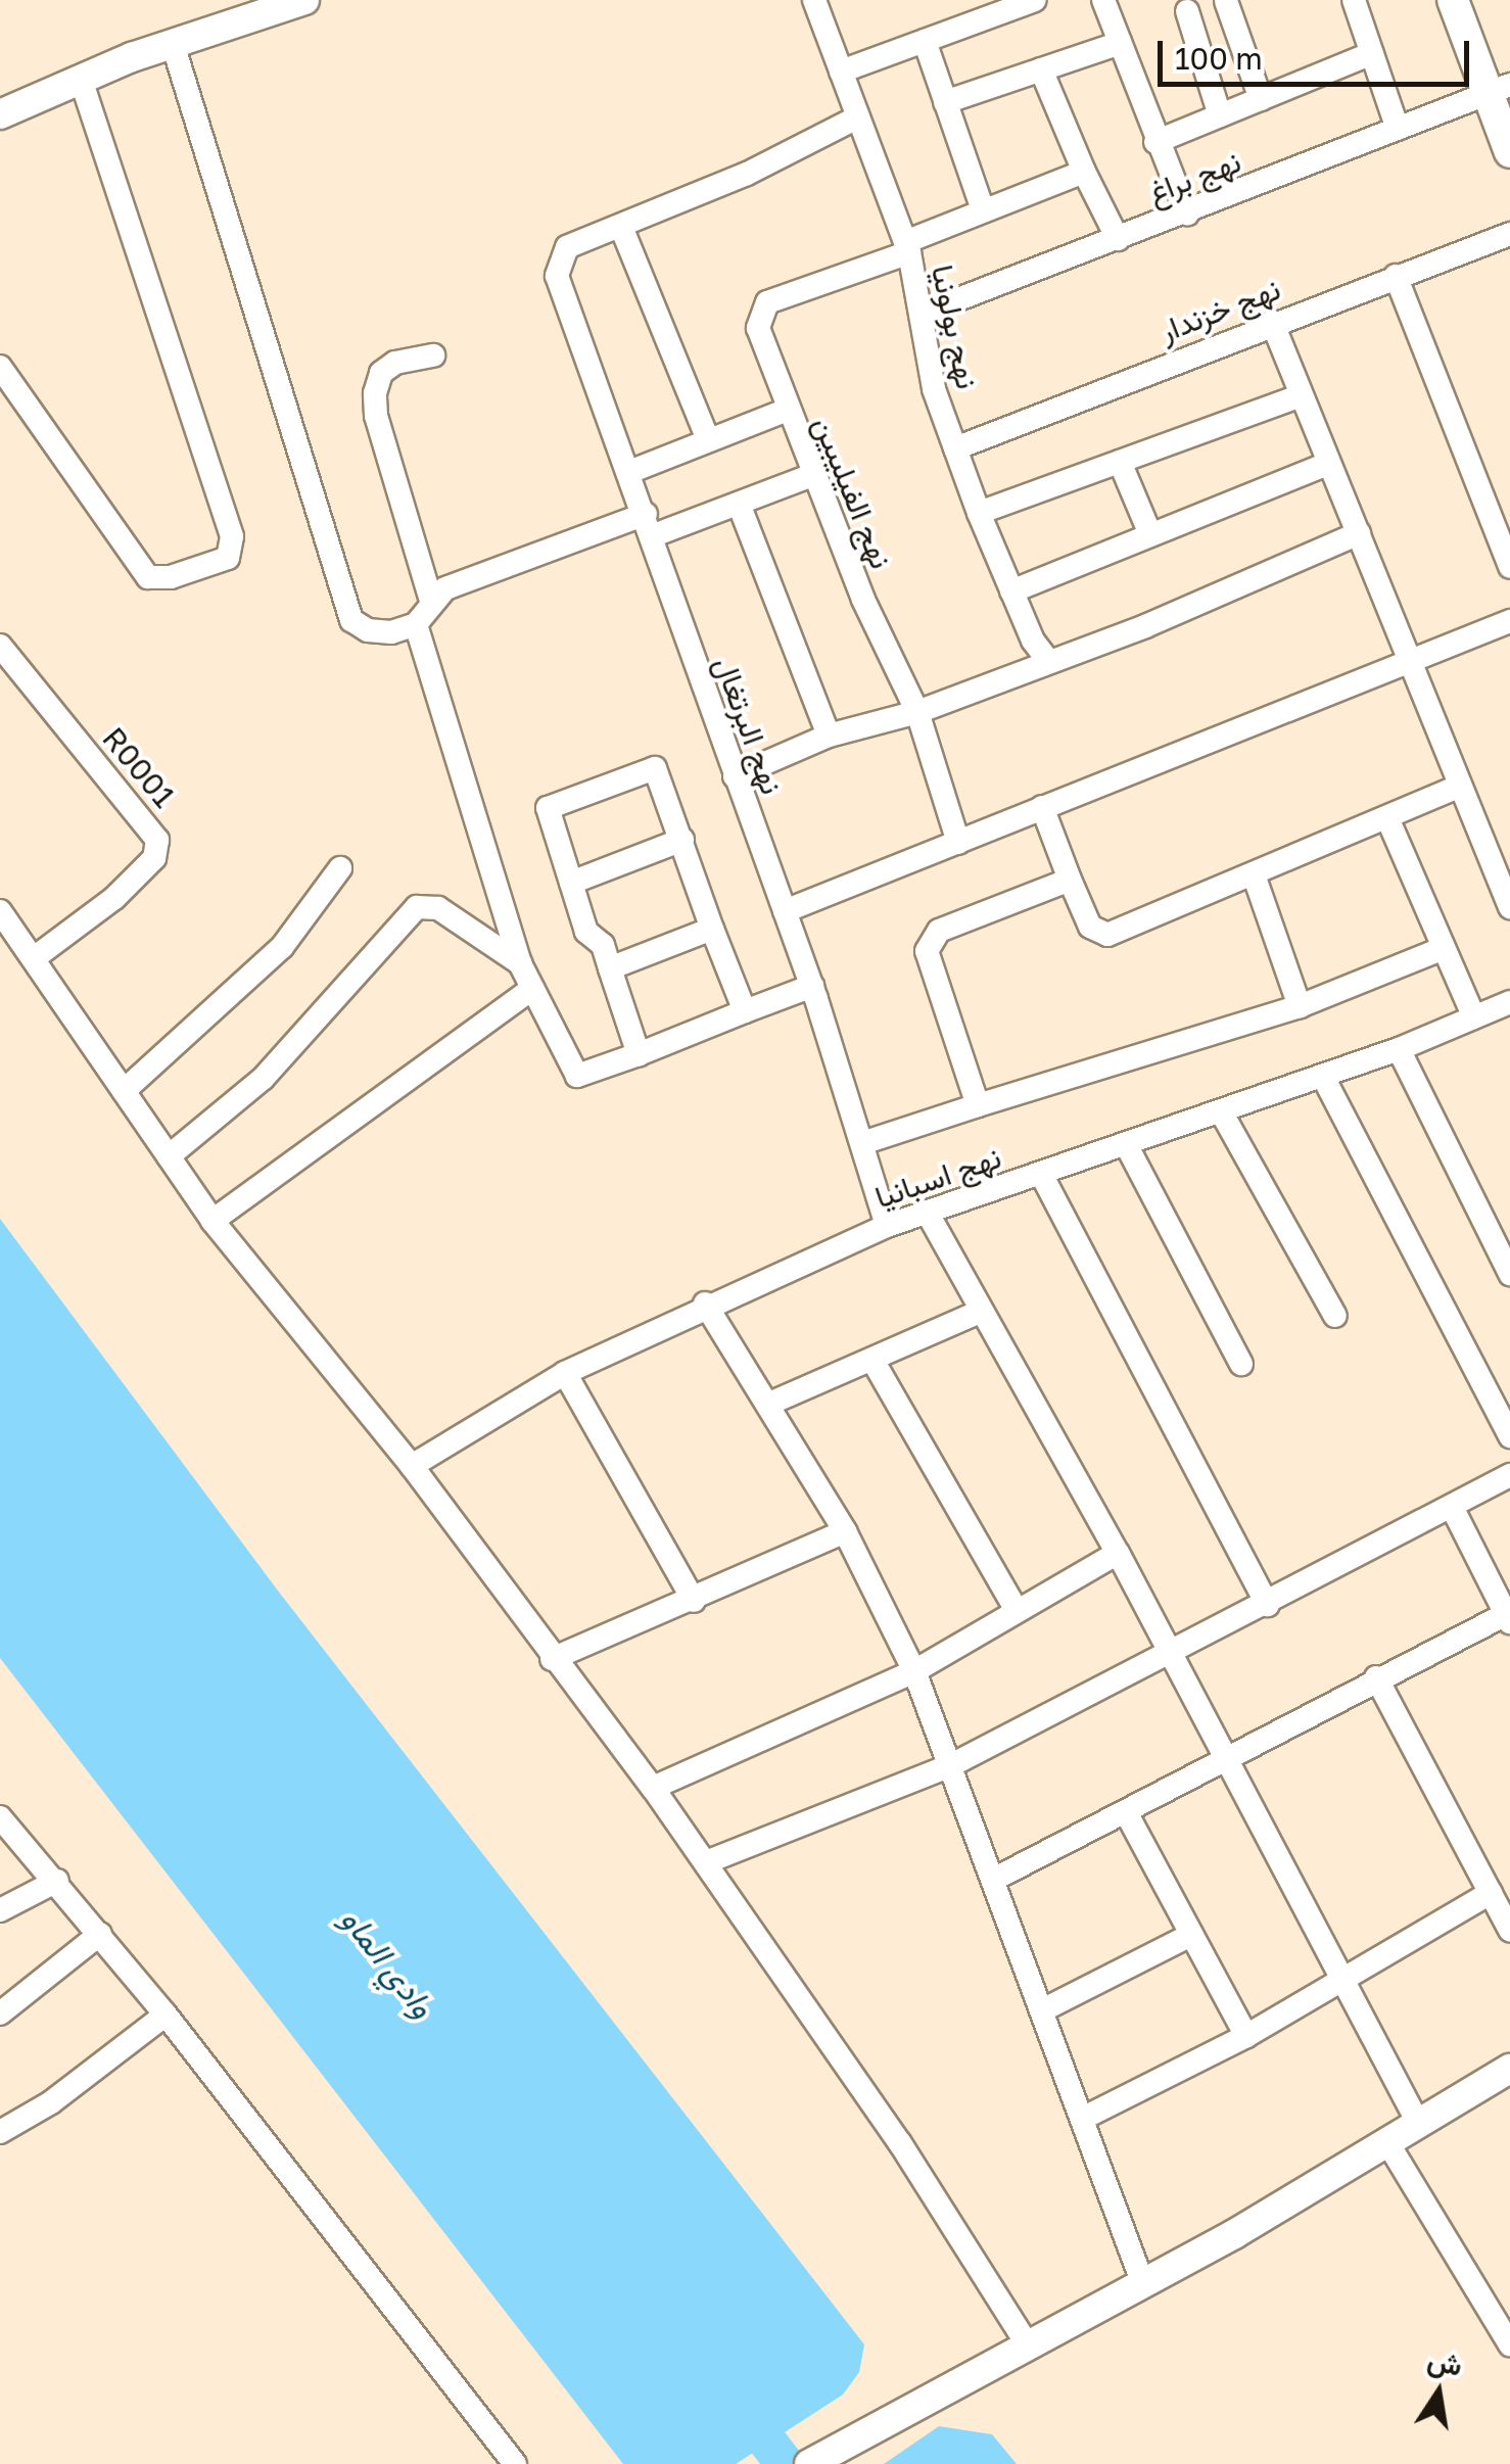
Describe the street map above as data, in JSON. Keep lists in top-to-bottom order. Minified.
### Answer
{"streets":{"street":["نهج براغ","نهج خزندار","نهج بولونيا","نهج الفيليبين","نهج البرتغال","R0001","نهج اسبانيا"]},"crossings":[["نهج براغ","نهج بولونيا"],["نهج خزندار","نهج بولونيا"],["نهج بولونيا","نهج الفيليبين"],["نهج البرتغال","نهج اسبانيا"]],"water":["وادي الماو"],"scale_bar":"100 m","north":"top"}
